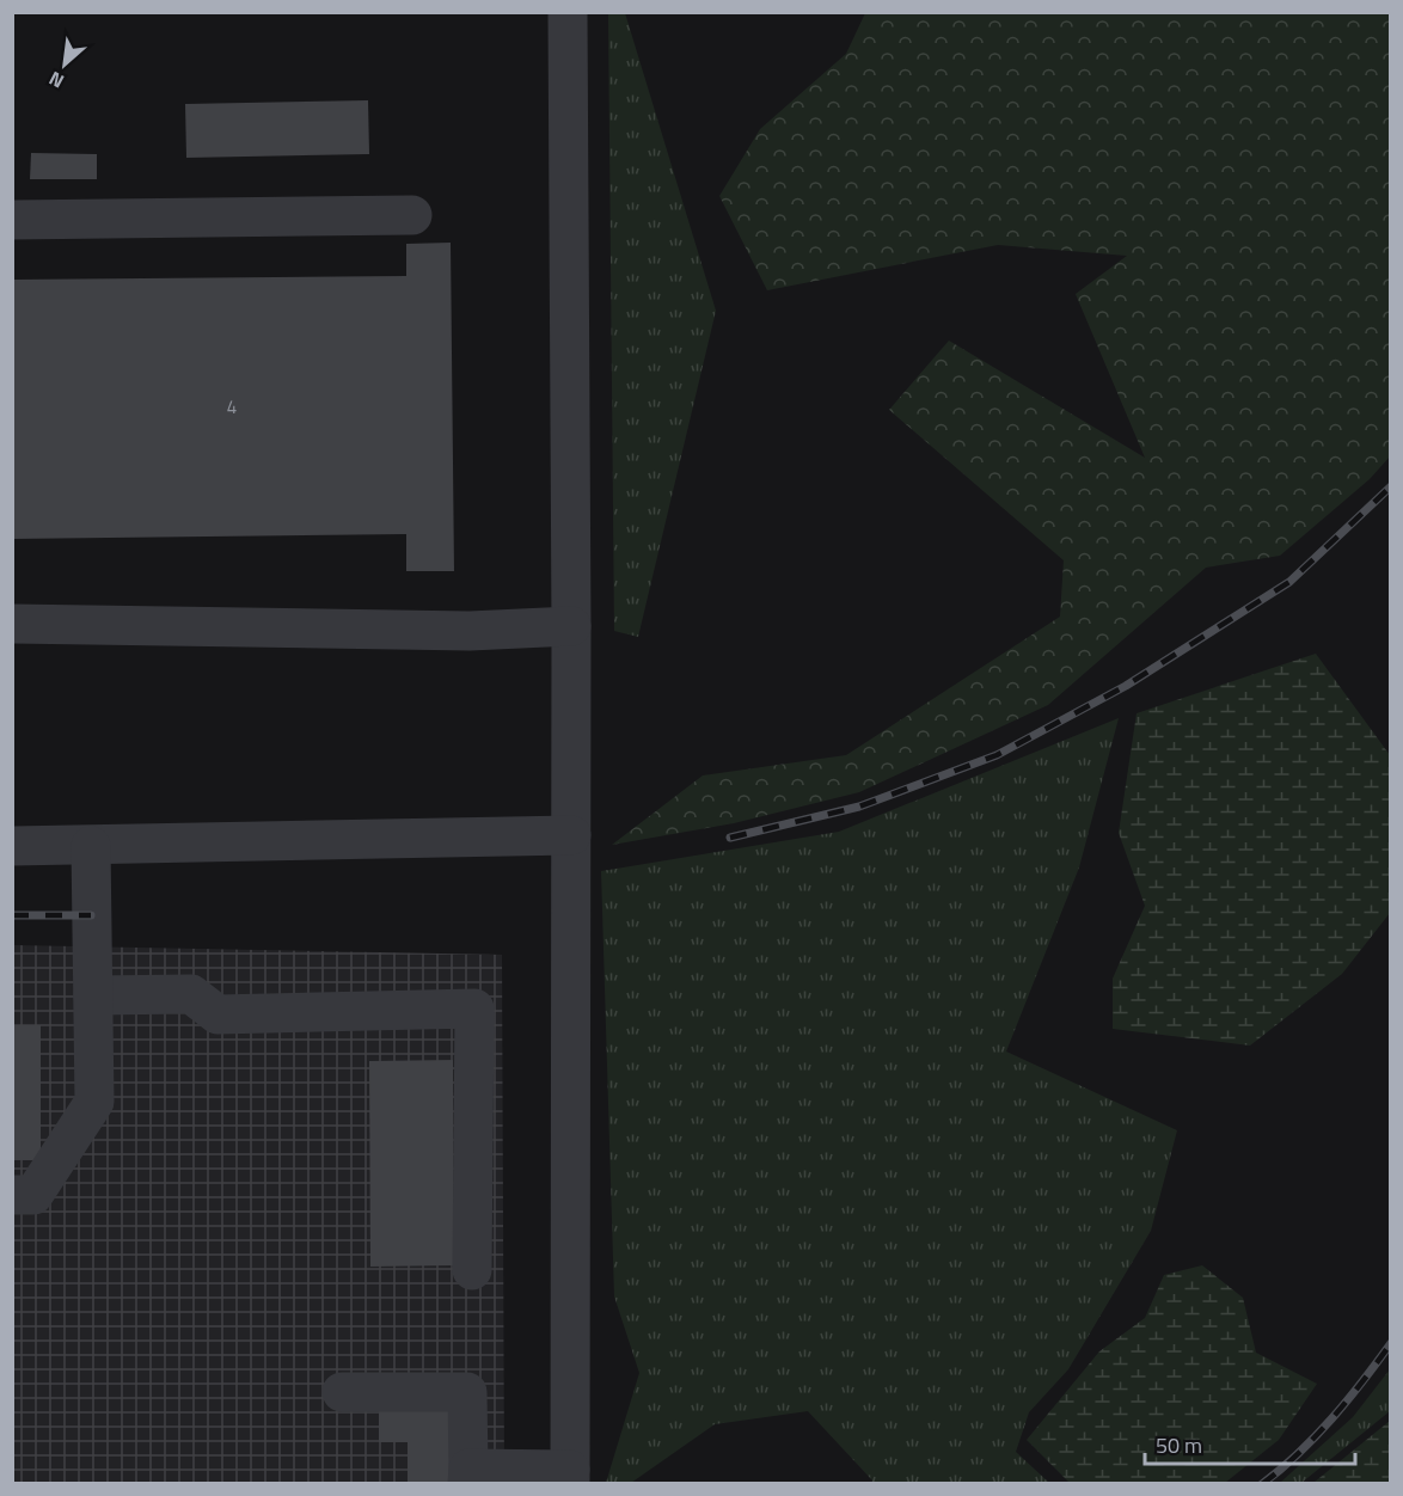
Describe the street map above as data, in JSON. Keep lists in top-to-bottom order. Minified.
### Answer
{"house_numbers":["4"],"scale_bar":"50 m","north":"bottom left"}
